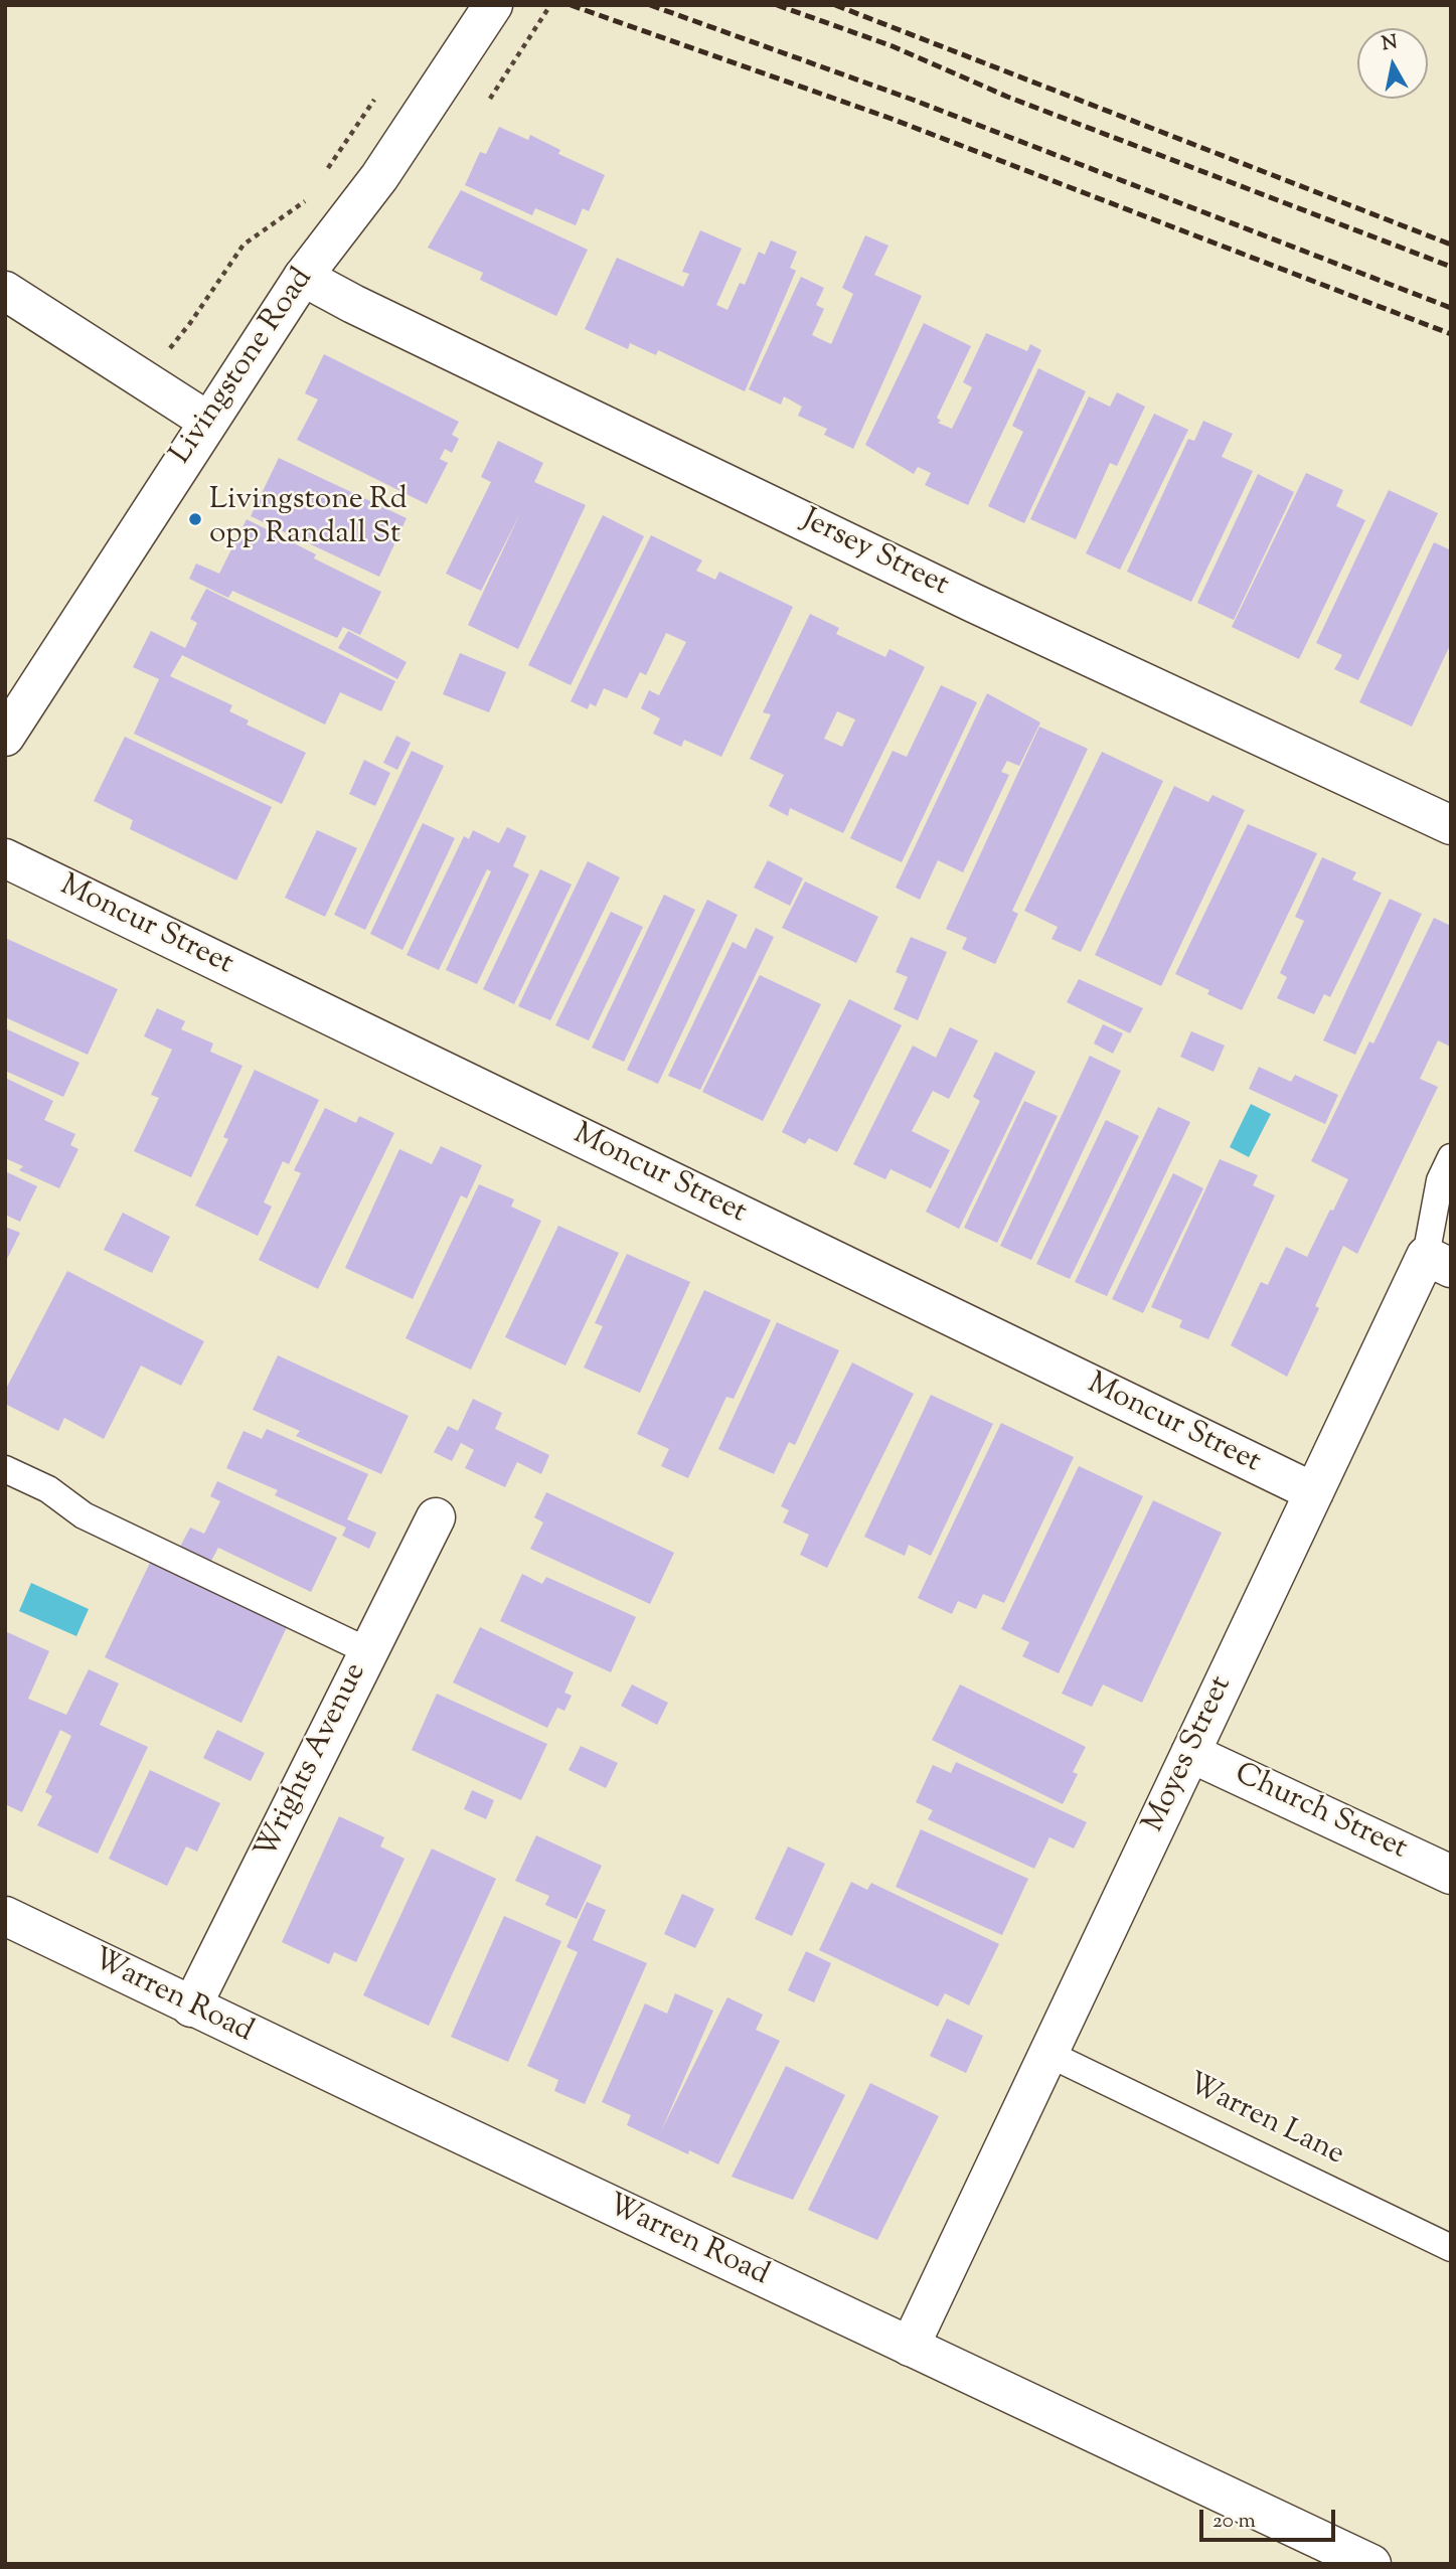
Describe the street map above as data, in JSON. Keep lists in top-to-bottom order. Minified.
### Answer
{"streets":{"street":["Livingstone Road","Jersey Street","Moncur Street","Moyes Street","Wrights Avenue","Church Street","Warren Road"],"lane":["Warren Lane"]},"crossings":[["Livingstone Road","Jersey Street"],["Moncur Street","Moyes Street"],["Moyes Street","Church Street"],["Moyes Street","Warren Road"],["Moyes Street","Warren Lane"],["Wrights Avenue","Warren Road"]],"places":["Livingstone Rd opp Randall St"],"scale_bar":"20 m","north":"top"}
